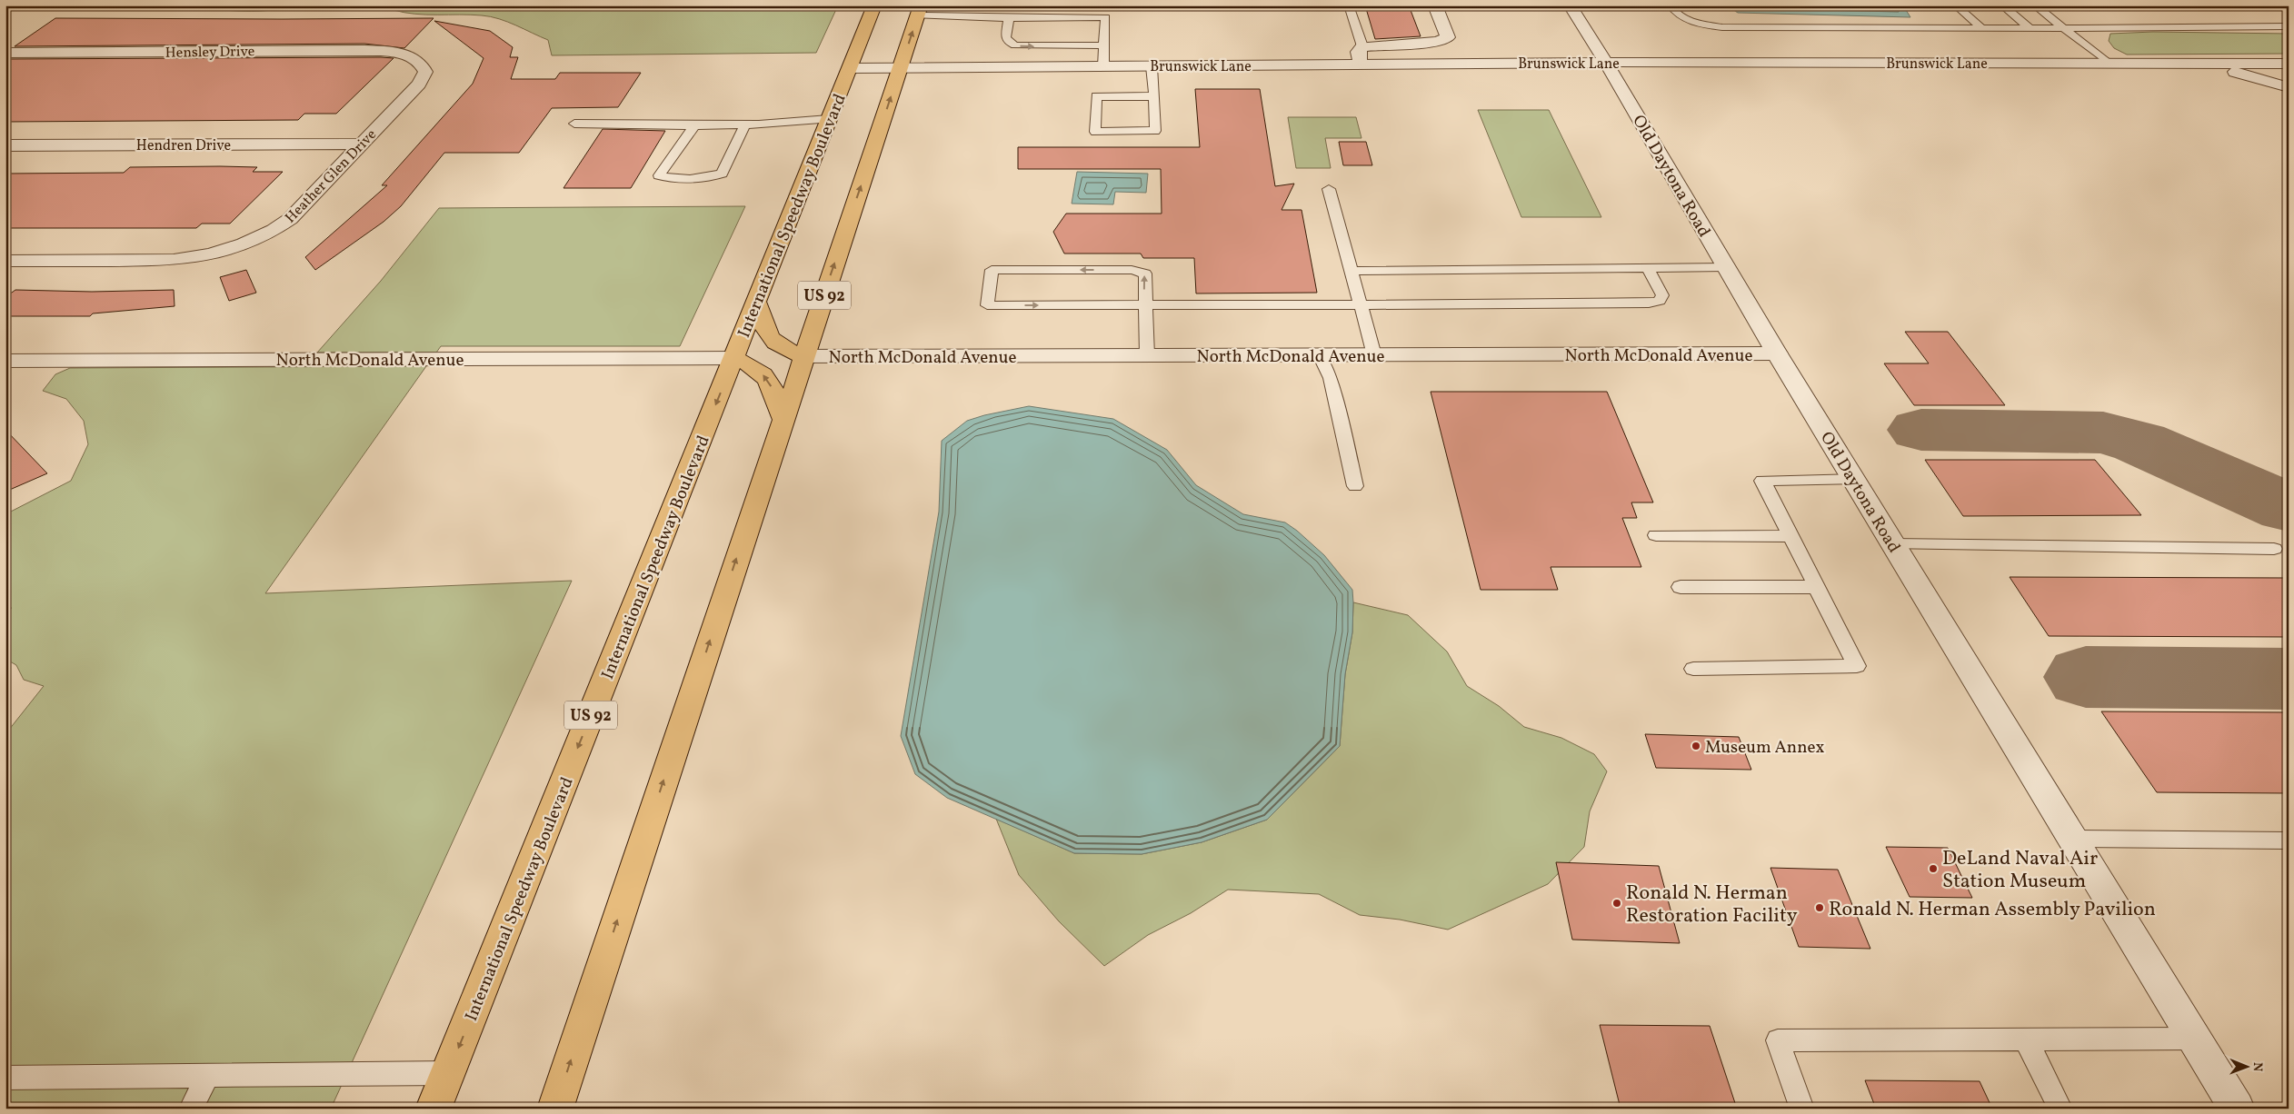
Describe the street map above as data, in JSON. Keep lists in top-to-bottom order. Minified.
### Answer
{"streets":{"main road":["International Speedway Boulevard","US 92"],"street":["Hensley Drive","Brunswick Lane","Hendren Drive","Heather Glen Drive","Old Daytona Road","North McDonald Avenue"]},"crossings":[["Hensley Drive","Heather Glen Drive"],["Brunswick Lane","Old Daytona Road"],["Brunswick Lane","International Speedway Boulevard"],["Brunswick Lane","US 92"],["Hendren Drive","Heather Glen Drive"],["Old Daytona Road","North McDonald Avenue"],["International Speedway Boulevard","North McDonald Avenue"],["US 92","North McDonald Avenue"]],"places":["Museum Annex","DeLand Naval Air Station Museum","Ronald N. Herman Restoration Facility","Ronald N. Herman Assembly Pavilion"],"north":"right"}
